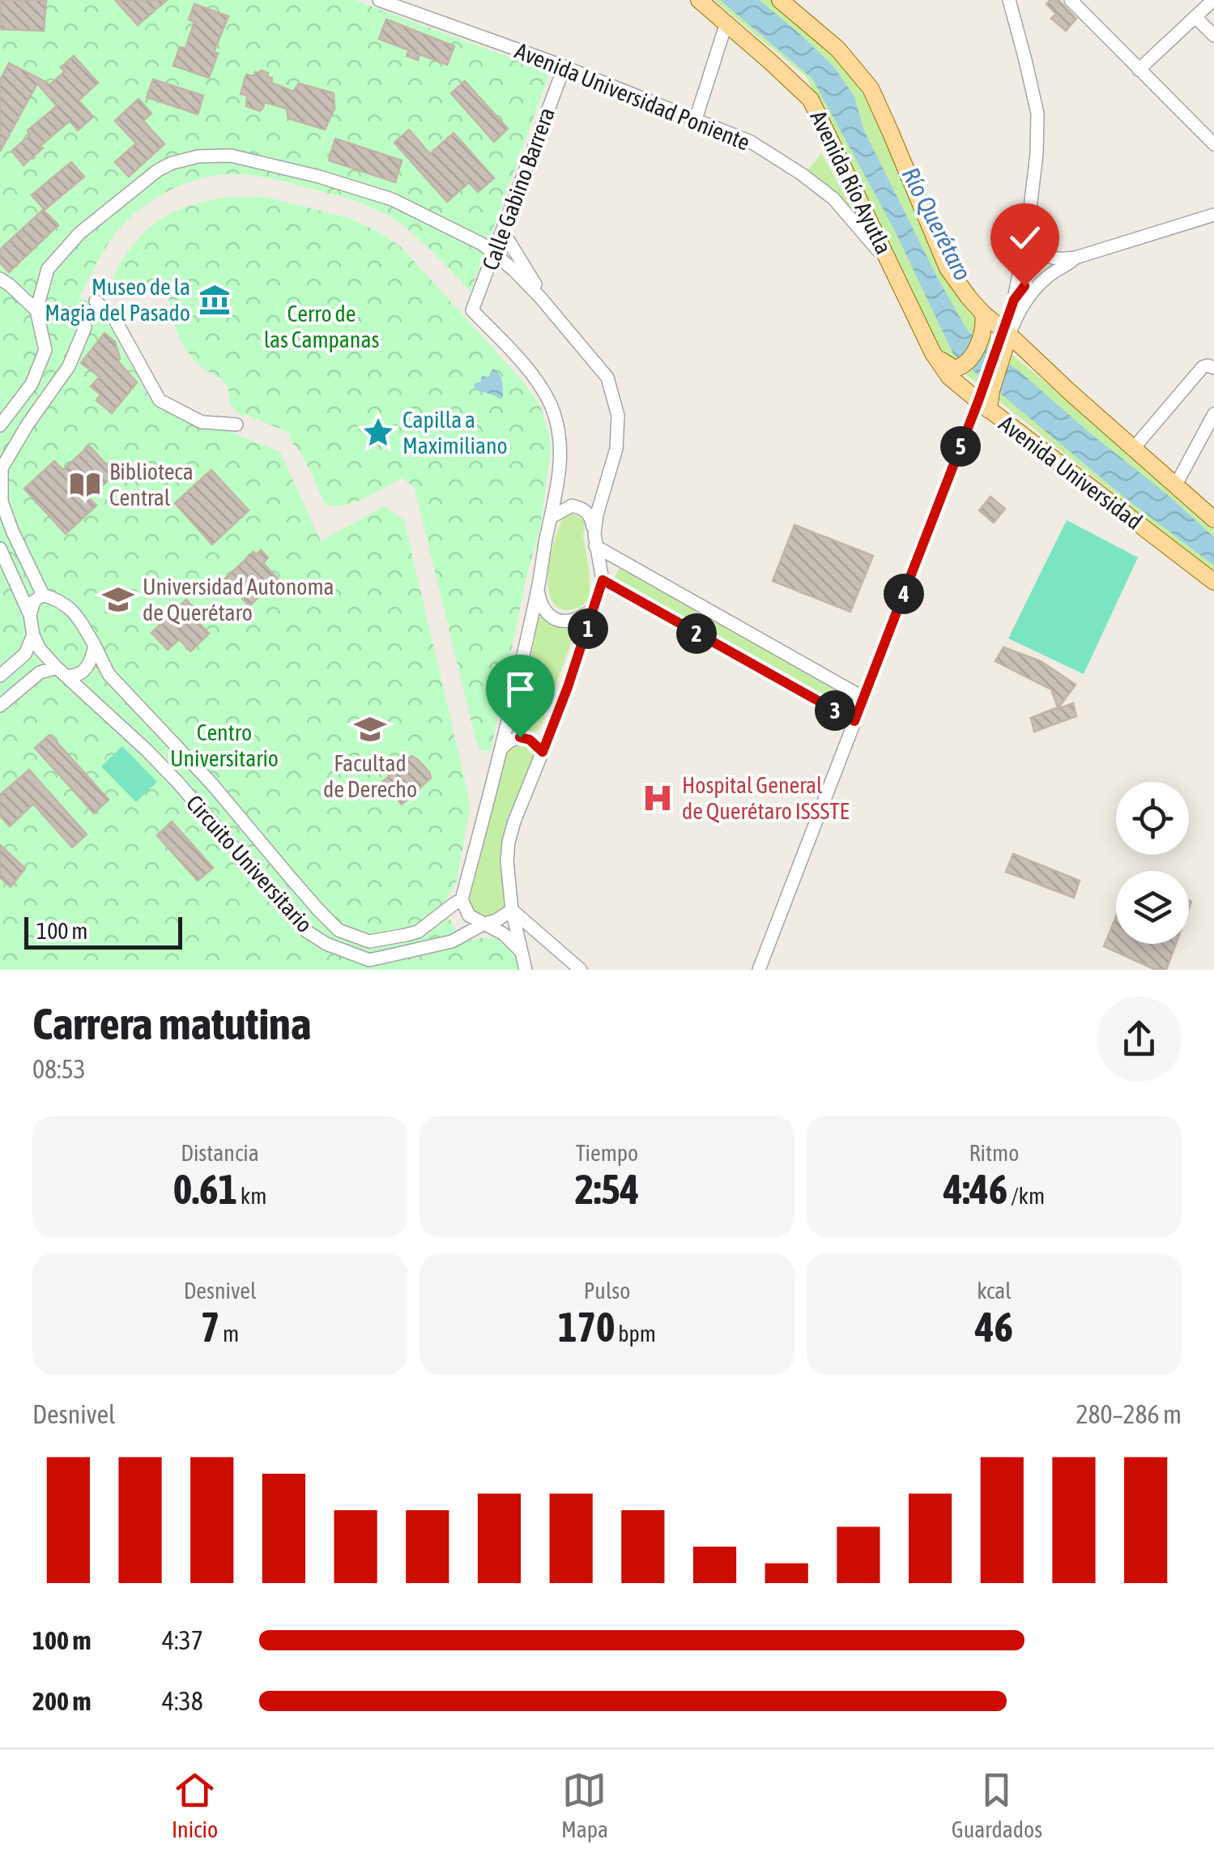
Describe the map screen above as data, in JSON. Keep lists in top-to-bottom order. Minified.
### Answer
{"streets":{"main road":["Avenida Río Ayutla","Avenida Universidad"],"street":["Avenida Universidad Poniente","Calle Gabino Barrera","Circuito Universitario"]},"crossings":[["Avenida Universidad Poniente","Avenida Río Ayutla"],["Avenida Universidad Poniente","Calle Gabino Barrera"],["Avenida Universidad Poniente","Avenida Universidad"],["Avenida Río Ayutla","Avenida Universidad"]],"water":["Río Querétaro"],"parks":["Cerro de las Campanas","Centro Universitario"],"places":{"museum":["Museo de la Magia del Pasado"],"place":["Capilla a Maximiliano"],"library":["Biblioteca Central"],"school or university":["Universidad Autonoma de Querétaro","Facultad de Derecho"],"hospital":["Hospital General de Querétaro ISSSTE"]},"scale_bar":"100 m","page":{"pins":["5","4","1","2","3"],"scale":"100 m","heading":["Carrera matutina","08:53"],"stats":[["Distancia","0.61 km"],["Tiempo","2:54"],["Ritmo","4:46 /km"],["Desnivel","7 m"],["Pulso","170 bpm"],["kcal","46"]],"chart":["Desnivel","280–286 m"],"list":[{"name":"100 m","note":"4:37"},{"name":"200 m","note":"4:38"}],"tabs":["Inicio","Mapa","Guardados"]}}
